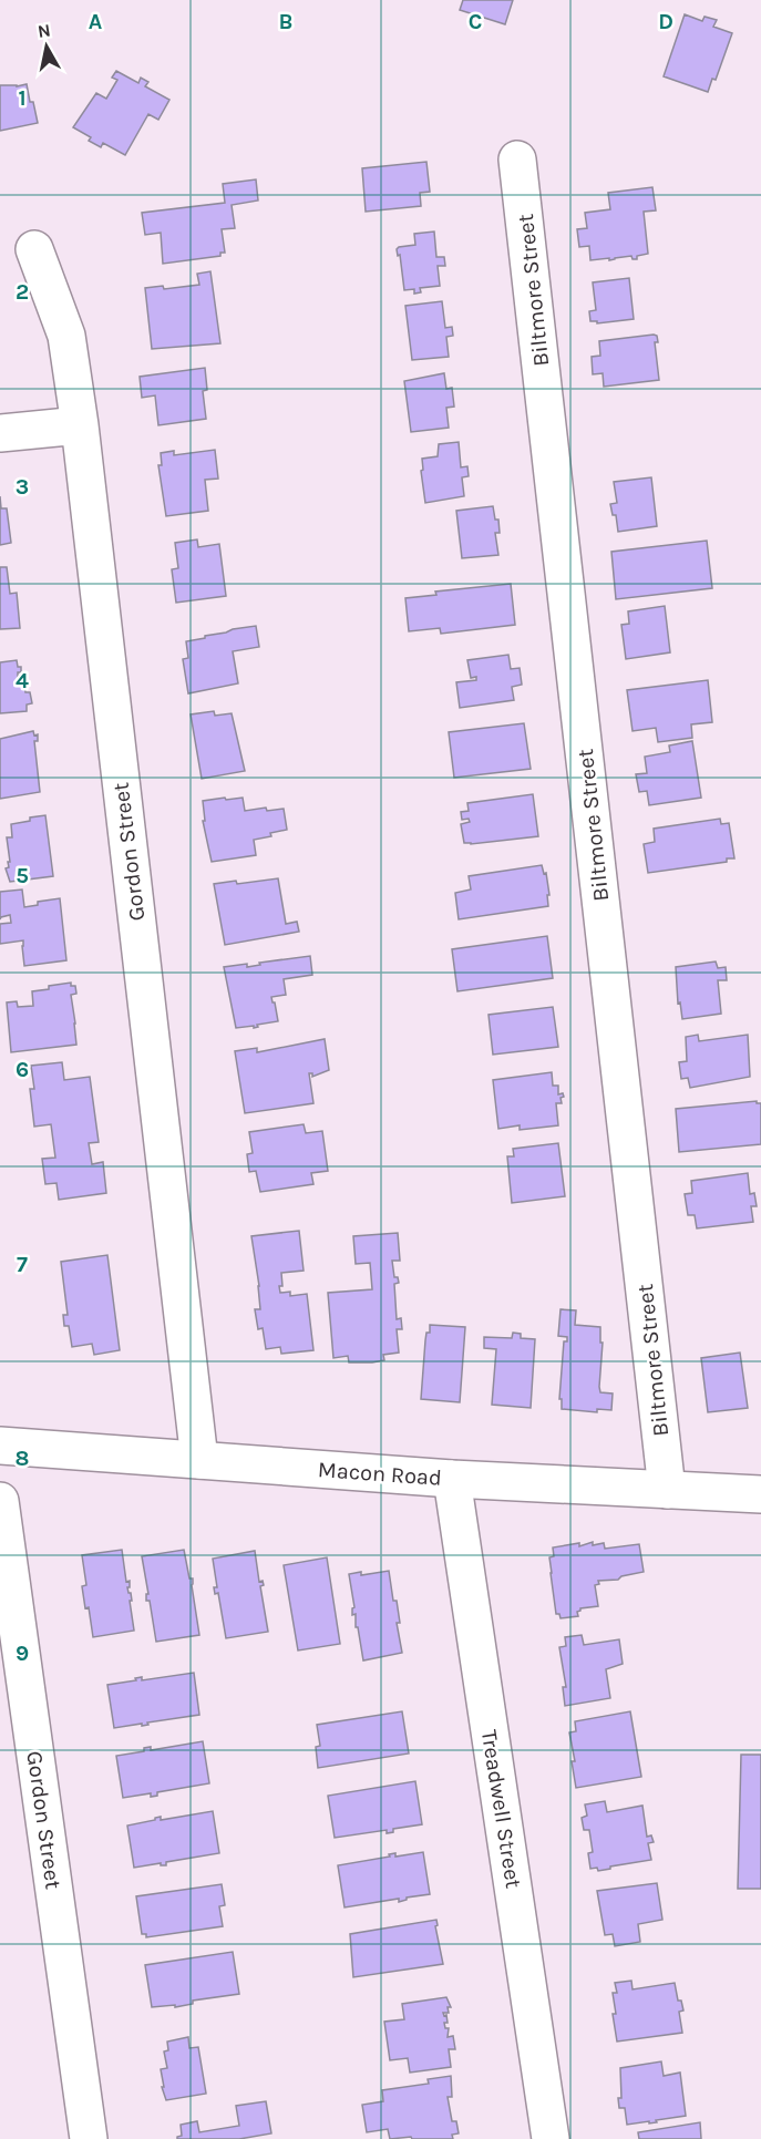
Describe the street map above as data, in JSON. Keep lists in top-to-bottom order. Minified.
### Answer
{"streets":{"street":["Biltmore Street","Gordon Street","Macon Road","Treadwell Street"]},"crossings":[["Biltmore Street","Macon Road"],["Gordon Street","Macon Road"],["Macon Road","Treadwell Street"]],"north":"top","grid":{"columns":["A","B","C","D"],"rows":["1","2","3","4","5","6","7","8","9"]}}
